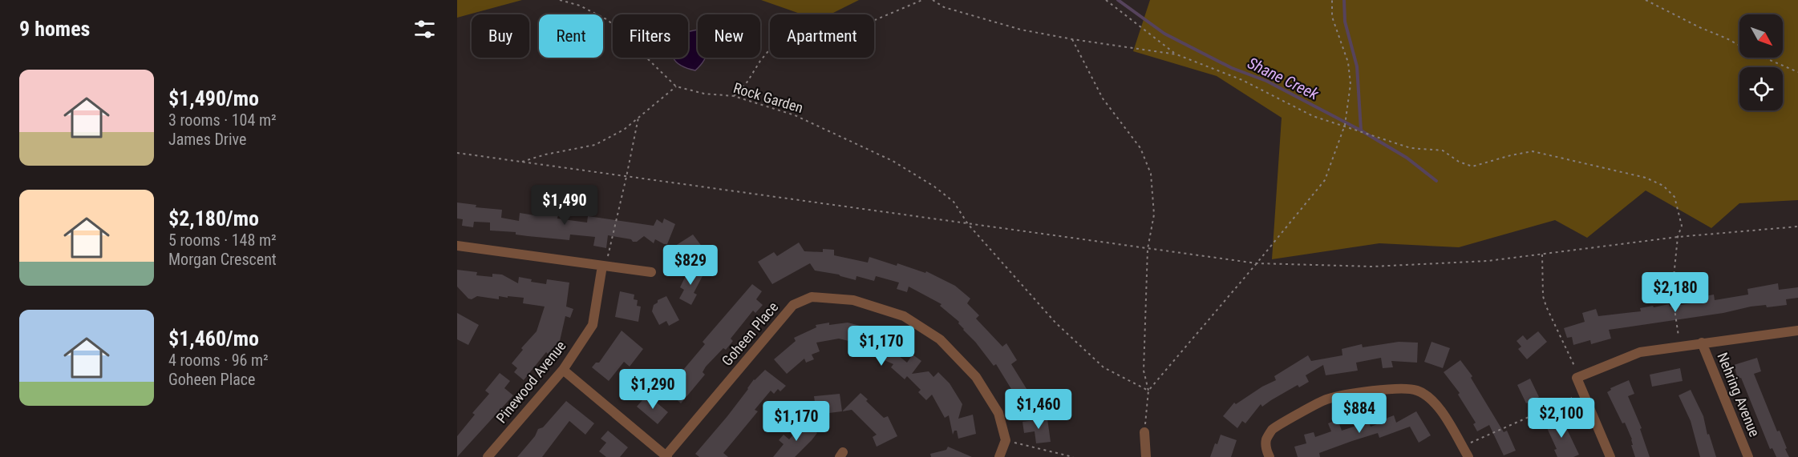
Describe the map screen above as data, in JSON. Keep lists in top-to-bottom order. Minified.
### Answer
{"streets":{"street":["Goheen Place","Pinewood Avenue","Nehring Avenue"],"path":["Rock Garden"]},"water":["Shane Creek"],"north":"bottom right","page":{"heading":"9 homes","chip":["Buy","Rent","Filters","New","Apartment"],"list":[{"name":"$1,490/mo","note":"3 rooms · 104 m² · James Drive"},{"name":"$2,180/mo","note":"5 rooms · 148 m² · Morgan Crescent"},{"name":"$1,460/mo","note":"4 rooms · 96 m² · Goheen Place"}],"price":["$1,490","$829","$2,180","$1,170","$1,290","$1,460","$884","$2,100","$1,170"]}}
